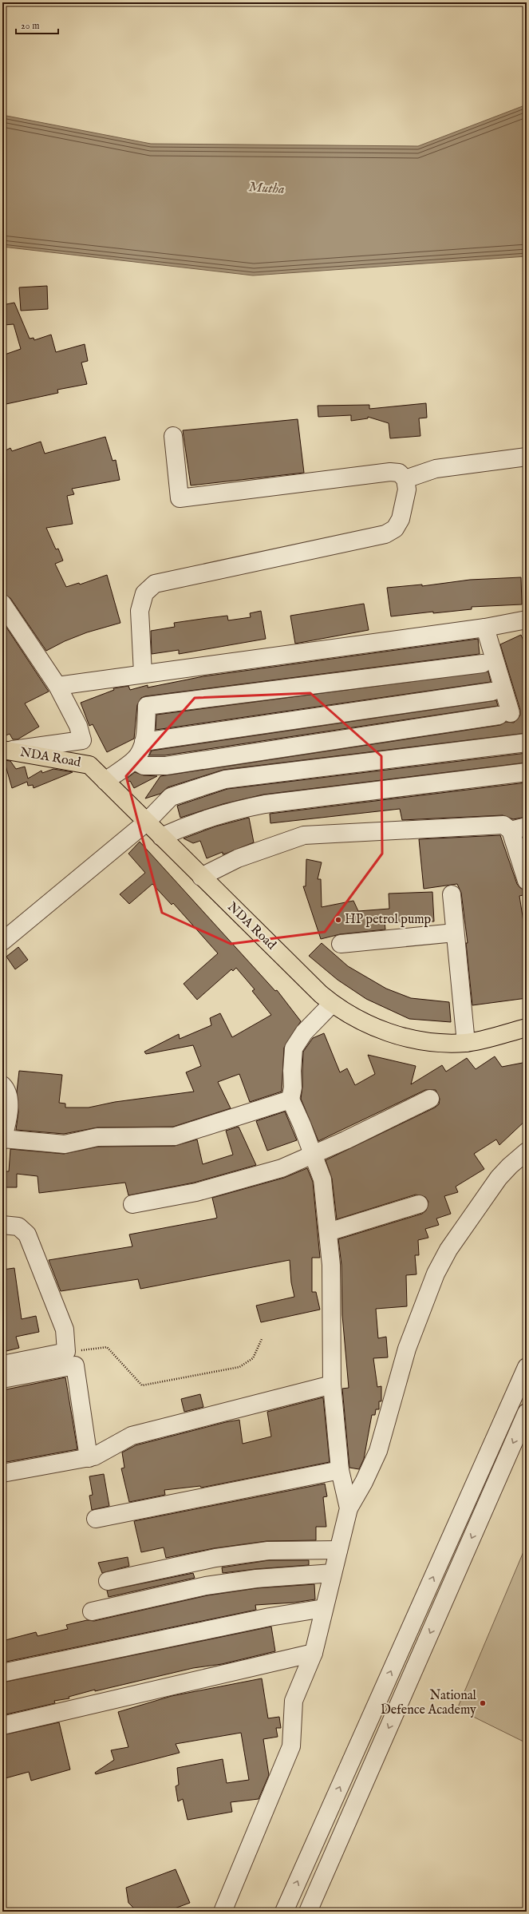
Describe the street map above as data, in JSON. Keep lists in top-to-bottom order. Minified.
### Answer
{"streets":{"main road":["NDA Road"]},"water":["Mutha"],"places":["HP petrol pump","National Defence Academy"],"scale_bar":"20 m"}
